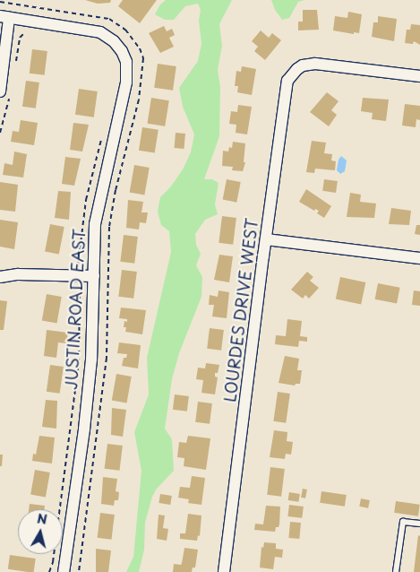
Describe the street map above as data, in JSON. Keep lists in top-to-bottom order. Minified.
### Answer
{"streets":{"street":["JUSTIN ROAD EAST","LOURDES DRIVE WEST"]},"north":"top"}
